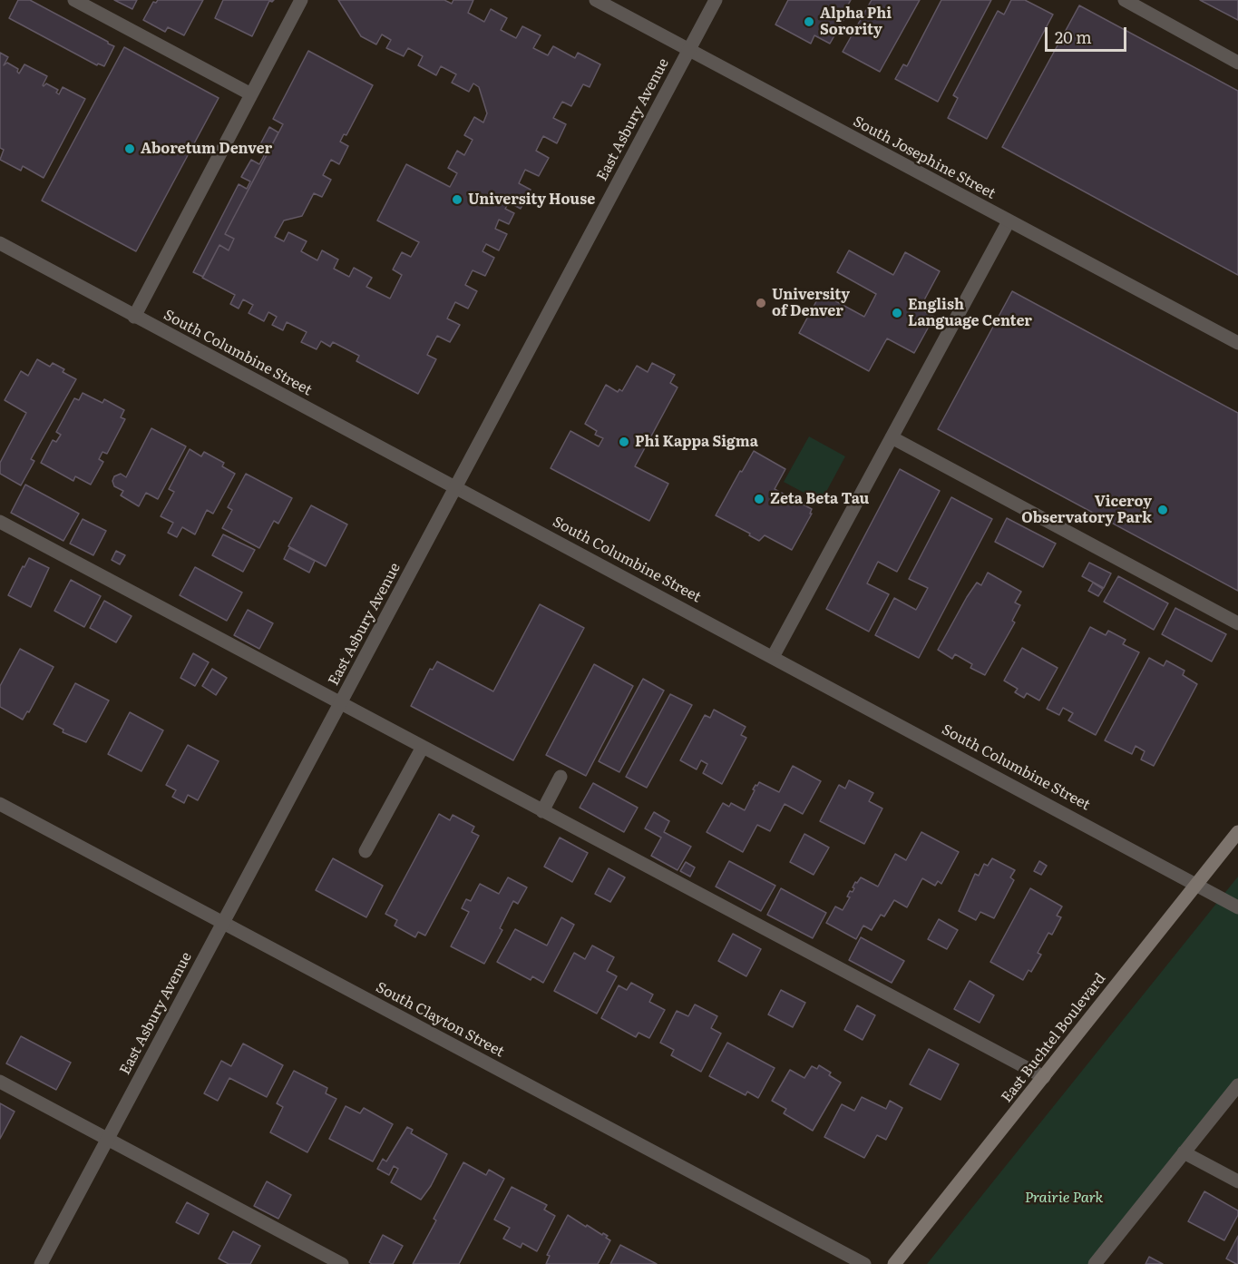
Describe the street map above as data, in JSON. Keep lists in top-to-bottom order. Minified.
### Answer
{"streets":{"main road":["East Buchtel Boulevard"],"street":["East Asbury Avenue","South Josephine Street","South Columbine Street","South Clayton Street"]},"crossings":[["East Asbury Avenue","South Josephine Street"],["East Asbury Avenue","South Columbine Street"],["East Asbury Avenue","South Clayton Street"],["South Columbine Street","East Buchtel Boulevard"]],"parks":["Prairie Park"],"places":["Alpha Phi Sorority","Aboretum Denver","University House","University of Denver","English Language Center","Phi Kappa Sigma","Zeta Beta Tau","Viceroy Observatory Park"],"scale_bar":"20 m"}
